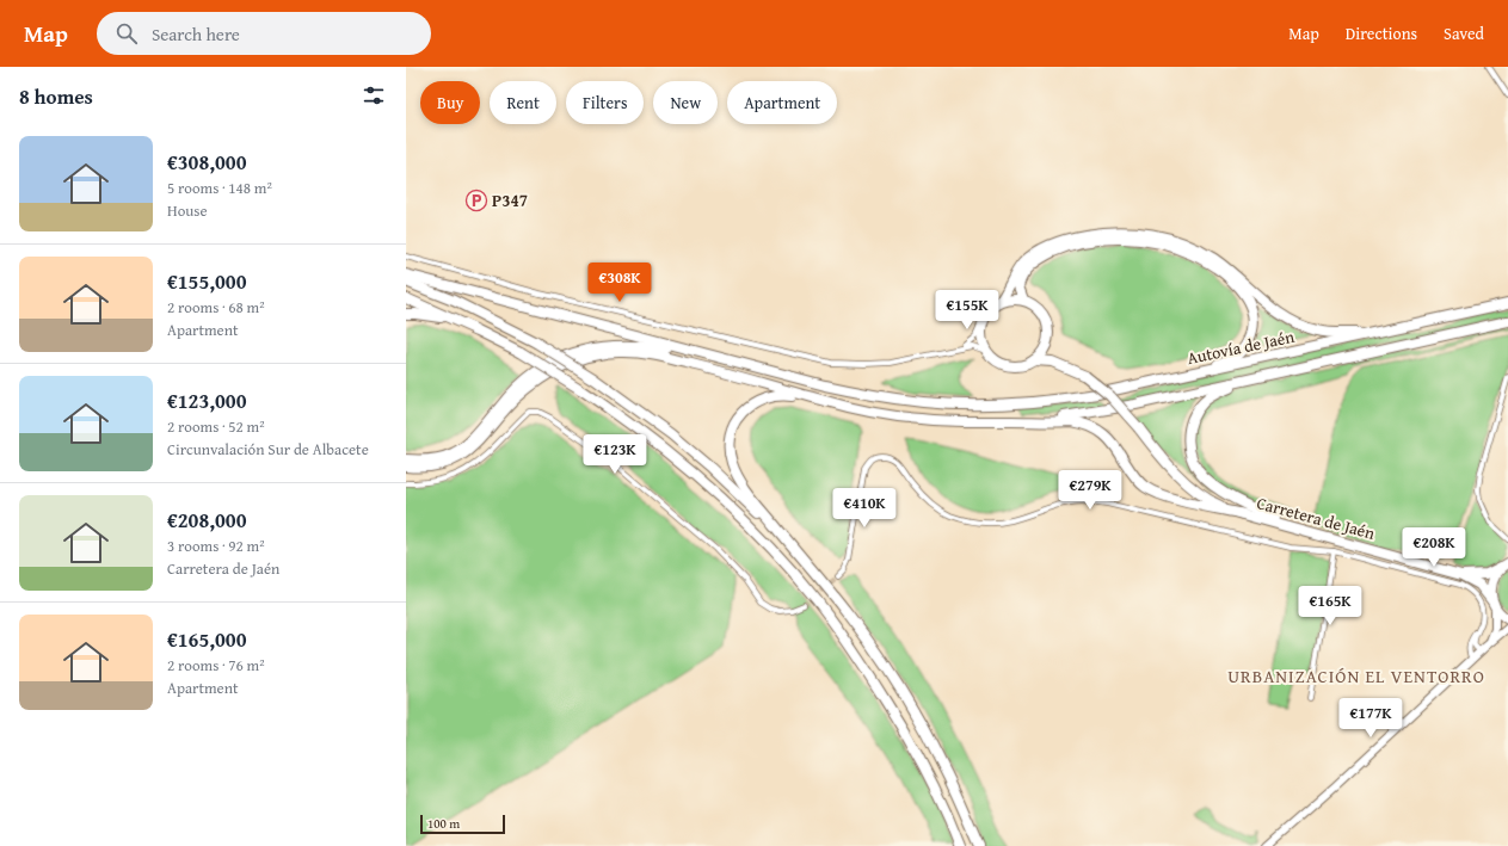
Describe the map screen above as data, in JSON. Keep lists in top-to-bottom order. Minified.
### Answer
{"streets":{"highway":["Autovía de Jaén","Carretera de Jaén"]},"districts":["URBANIZACIÓN EL VENTORRO"],"places":{"parking":["P347"]},"scale_bar":"100 m","page":{"header":"Map","search":"Search here","nav":["Map","Directions","Saved"],"heading":"8 homes","chip":["Buy","Rent","Filters","New","Apartment"],"list":[{"name":"€308,000","note":"5 rooms · 148 m² · House"},{"name":"€155,000","note":"2 rooms · 68 m² · Apartment"},{"name":"€123,000","note":"2 rooms · 52 m² · Circunvalación Sur de Albacete"},{"name":"€208,000","note":"3 rooms · 92 m² · Carretera de Jaén"},{"name":"€165,000","note":"2 rooms · 76 m² · Apartment"}],"price":["€308K","€155K","€123K","€279K","€410K","€208K","€165K","€177K"],"scale":"100 m"}}
